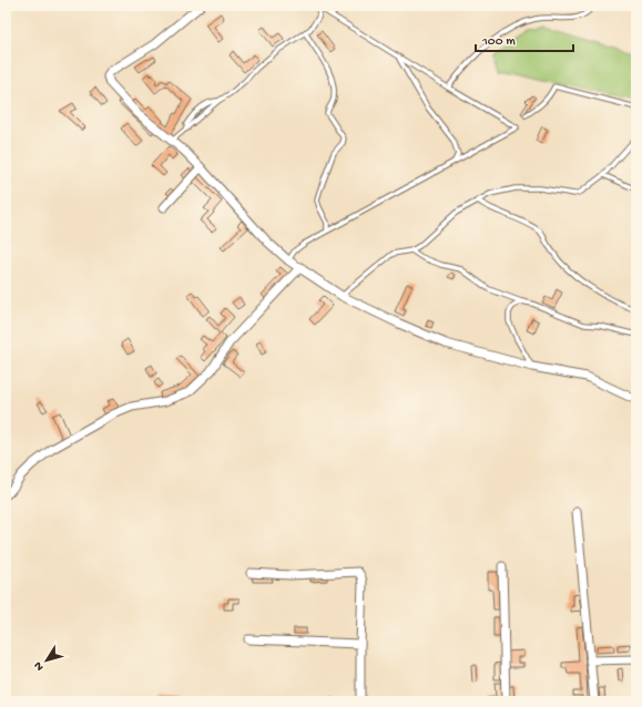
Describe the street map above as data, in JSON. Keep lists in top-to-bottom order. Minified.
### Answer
{"scale_bar":"100 m","north":"bottom left"}
